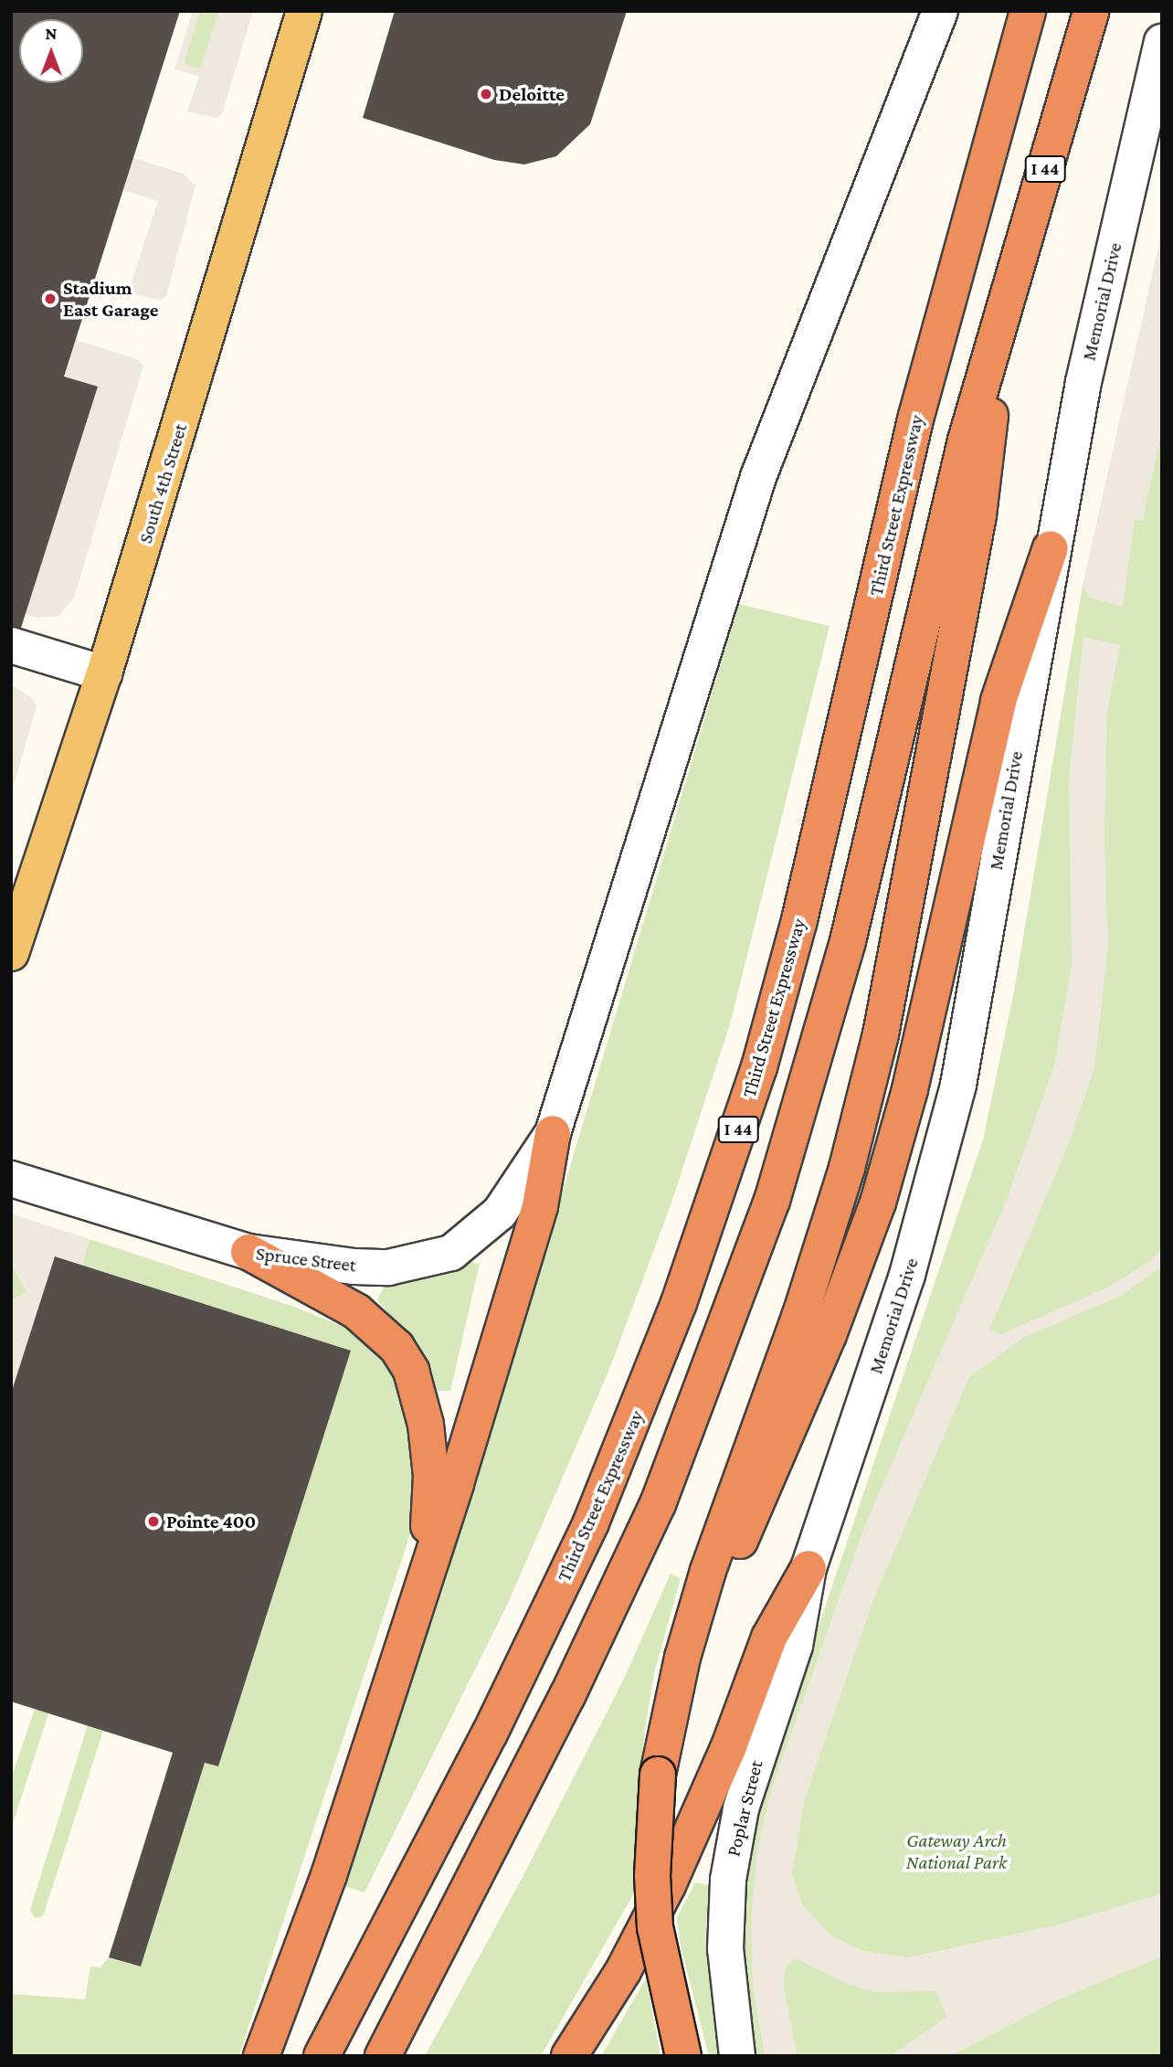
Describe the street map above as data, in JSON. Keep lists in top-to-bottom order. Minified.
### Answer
{"streets":{"highway":["I 44","Third Street Expressway"],"main road":["South 4th Street"],"street":["Memorial Drive","Spruce Street","Poplar Street"]},"crossings":[["Memorial Drive","Poplar Street"]],"parks":["Gateway Arch National Park"],"places":["Deloitte","Stadium East Garage","Pointe 400"],"north":"top"}
